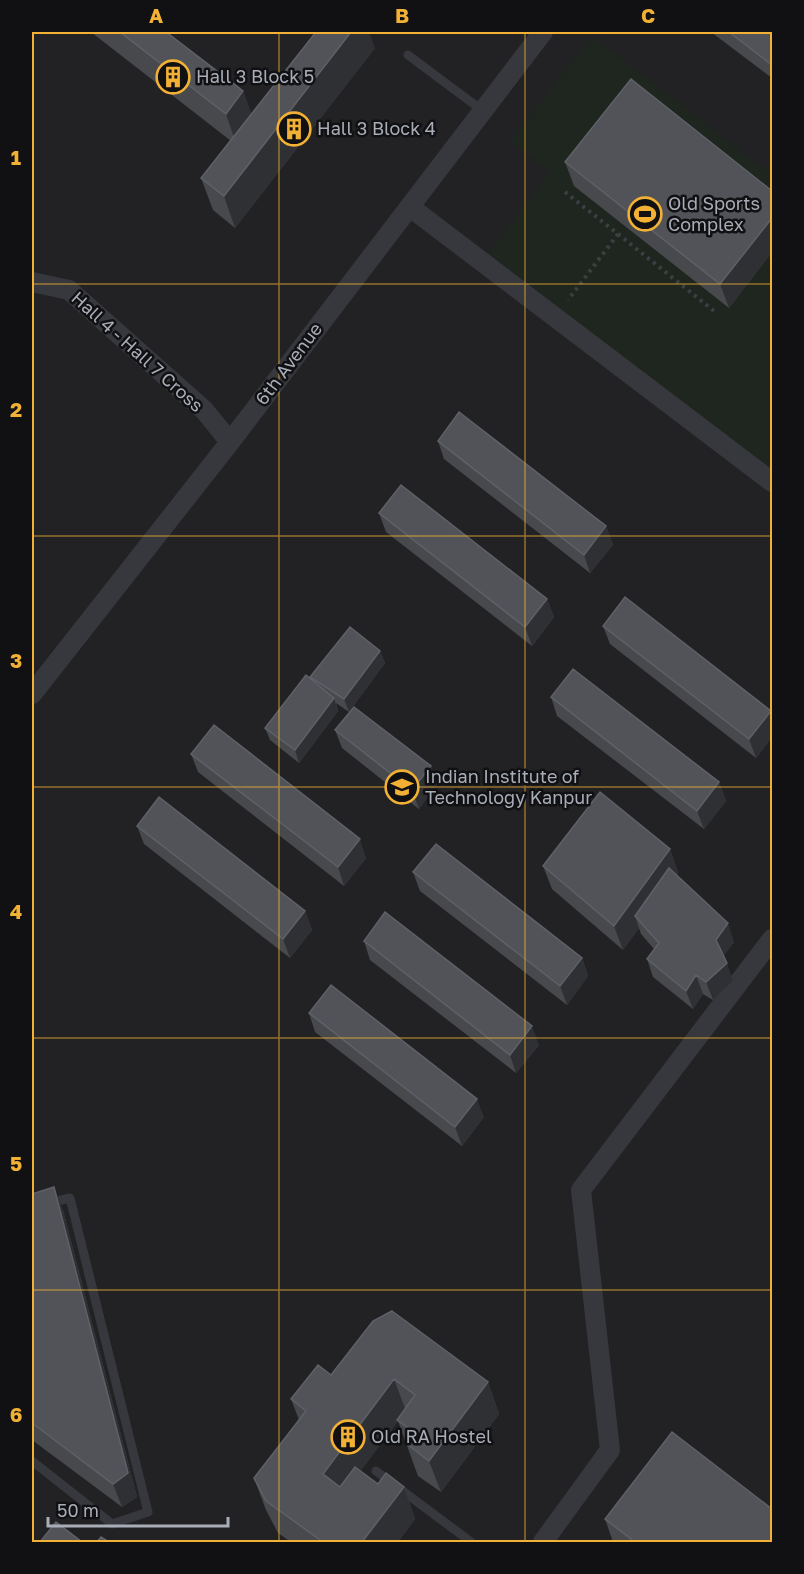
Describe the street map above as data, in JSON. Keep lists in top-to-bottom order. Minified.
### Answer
{"streets":{"street":["Hall 4 - Hall 7 Cross","6th Avenue"]},"crossings":[["Hall 4 - Hall 7 Cross","6th Avenue"]],"places":{"building":["Hall 3 Block 5","Hall 3 Block 4","Old RA Hostel"],"sports":["Old Sports Complex"],"school or university":["Indian Institute of Technology Kanpur"]},"scale_bar":"50 m","grid":{"columns":["A","B","C"],"rows":["1","2","3","4","5","6"]}}
